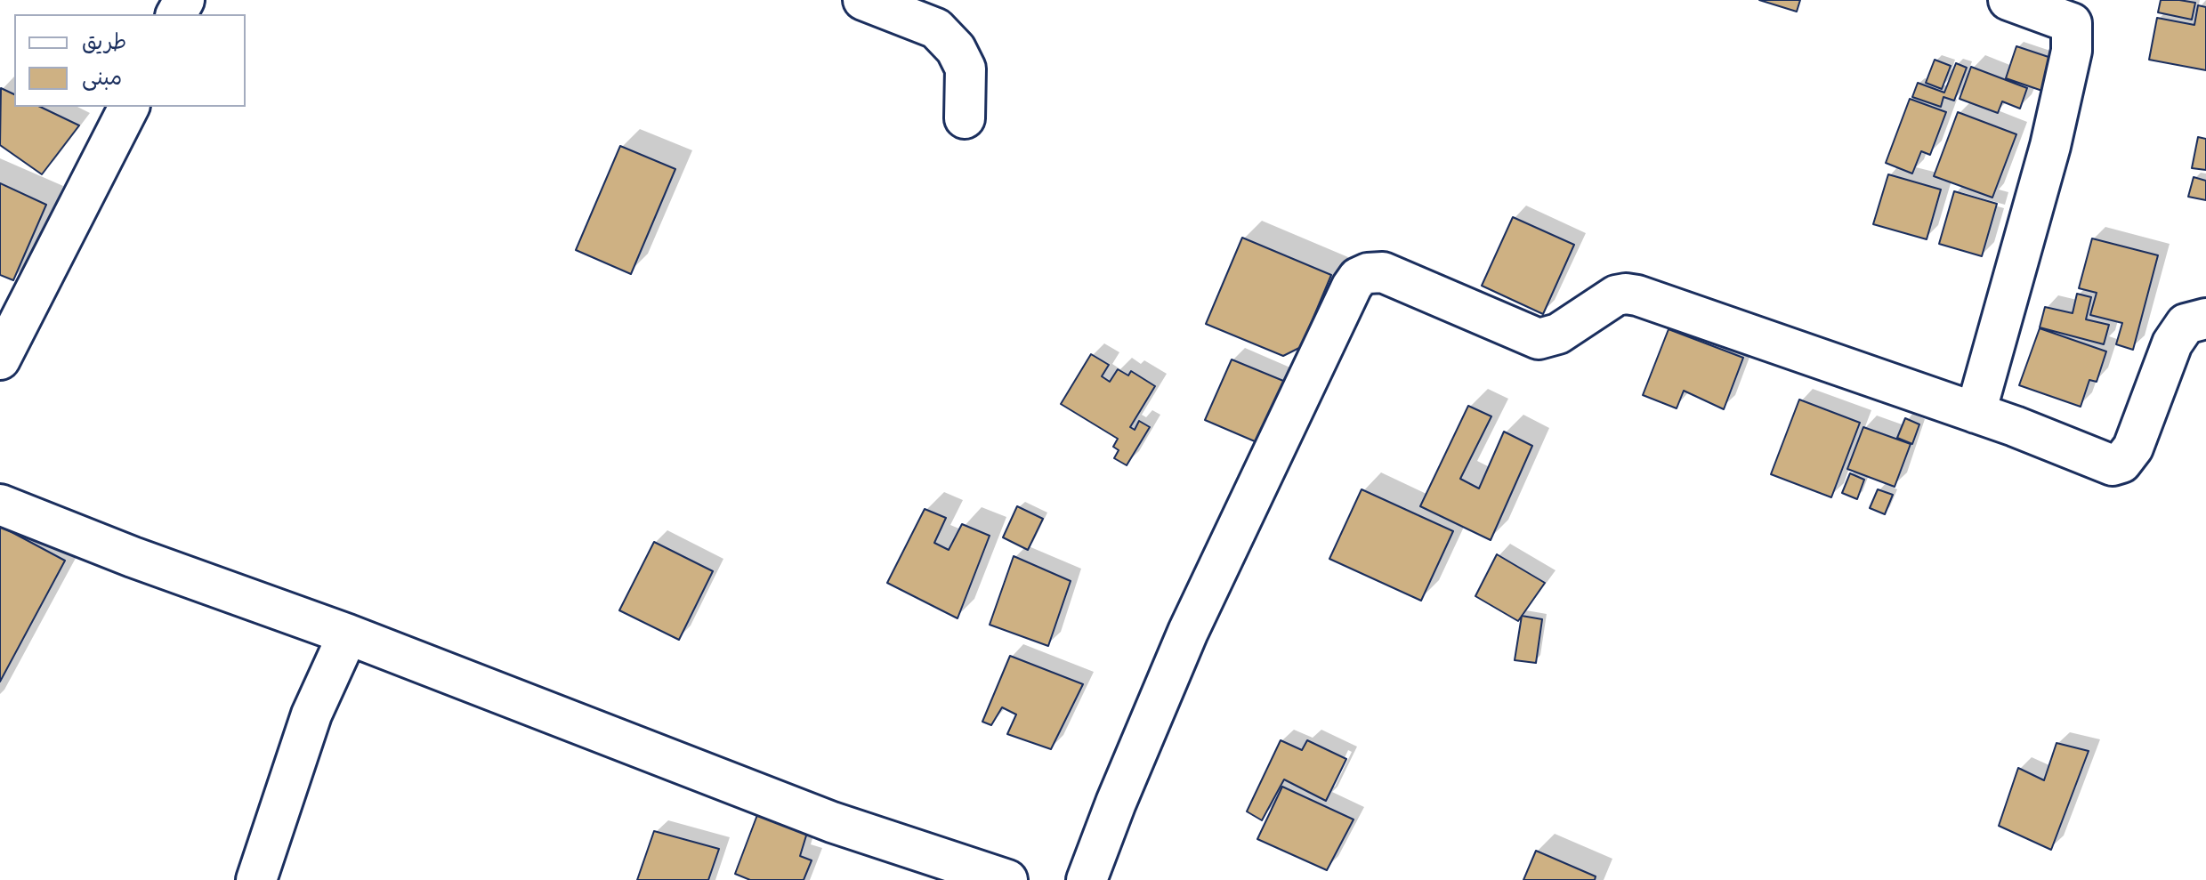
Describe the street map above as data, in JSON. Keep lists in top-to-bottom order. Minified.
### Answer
{"legend":["طريق","مبنى"]}
